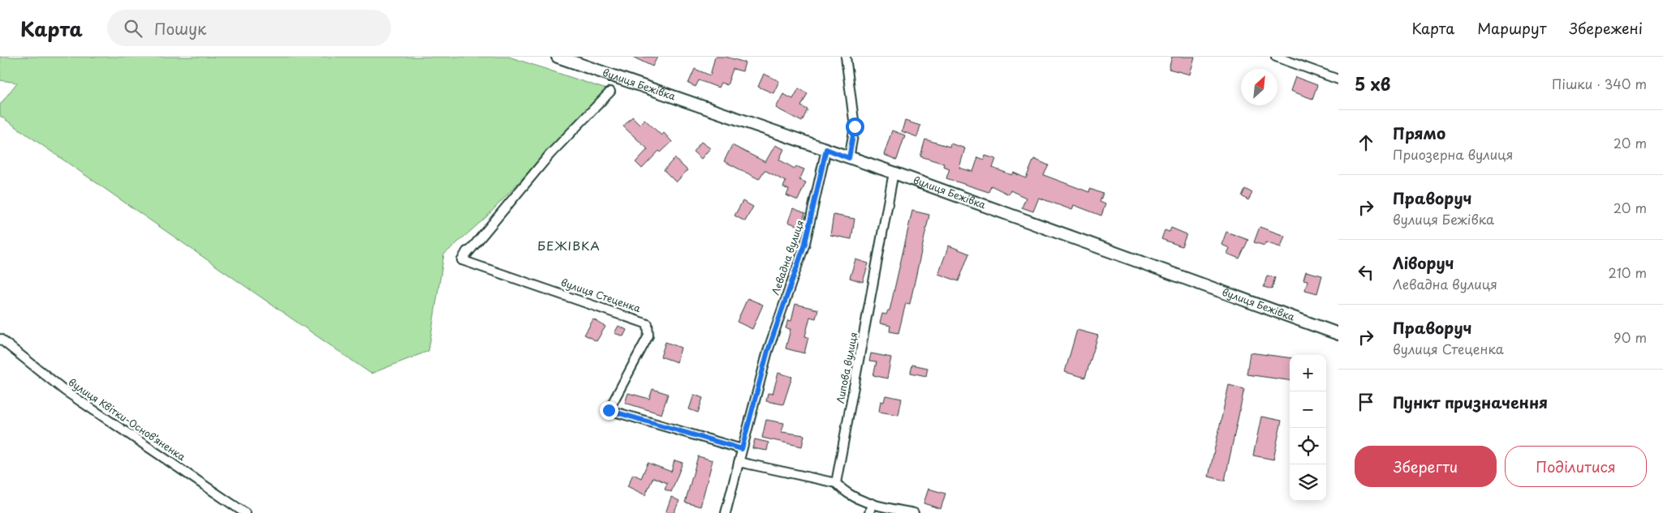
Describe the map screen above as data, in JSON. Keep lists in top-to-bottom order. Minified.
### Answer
{"streets":{"main road":["вулиця Бежівка"],"street":["Левадна вулиця","вулиця Стеценка","Липова вулиця","вулиця Квітки-Основʼяненка"]},"crossings":[["вулиця Бежівка","Левадна вулиця"],["вулиця Бежівка","Липова вулиця"],["Левадна вулиця","вулиця Стеценка"]],"districts":["БЕЖІВКА"],"north":"top right","page":{"header":"Карта","search":"Пошук","nav":["Карта","Маршрут","Збережені"],"heading":["5 хв","Пішки · 340 m"],"list":[["Прямо","Приозерна вулиця","20 m"],["Праворуч","вулиця Бежівка","20 m"],["Ліворуч","Левадна вулиця","210 m"],["Праворуч","вулиця Стеценка","90 m"],"Пункт призначення"],"map_buttons":["+","−"],"buttons":["Зберегти","Поділитися"]}}
